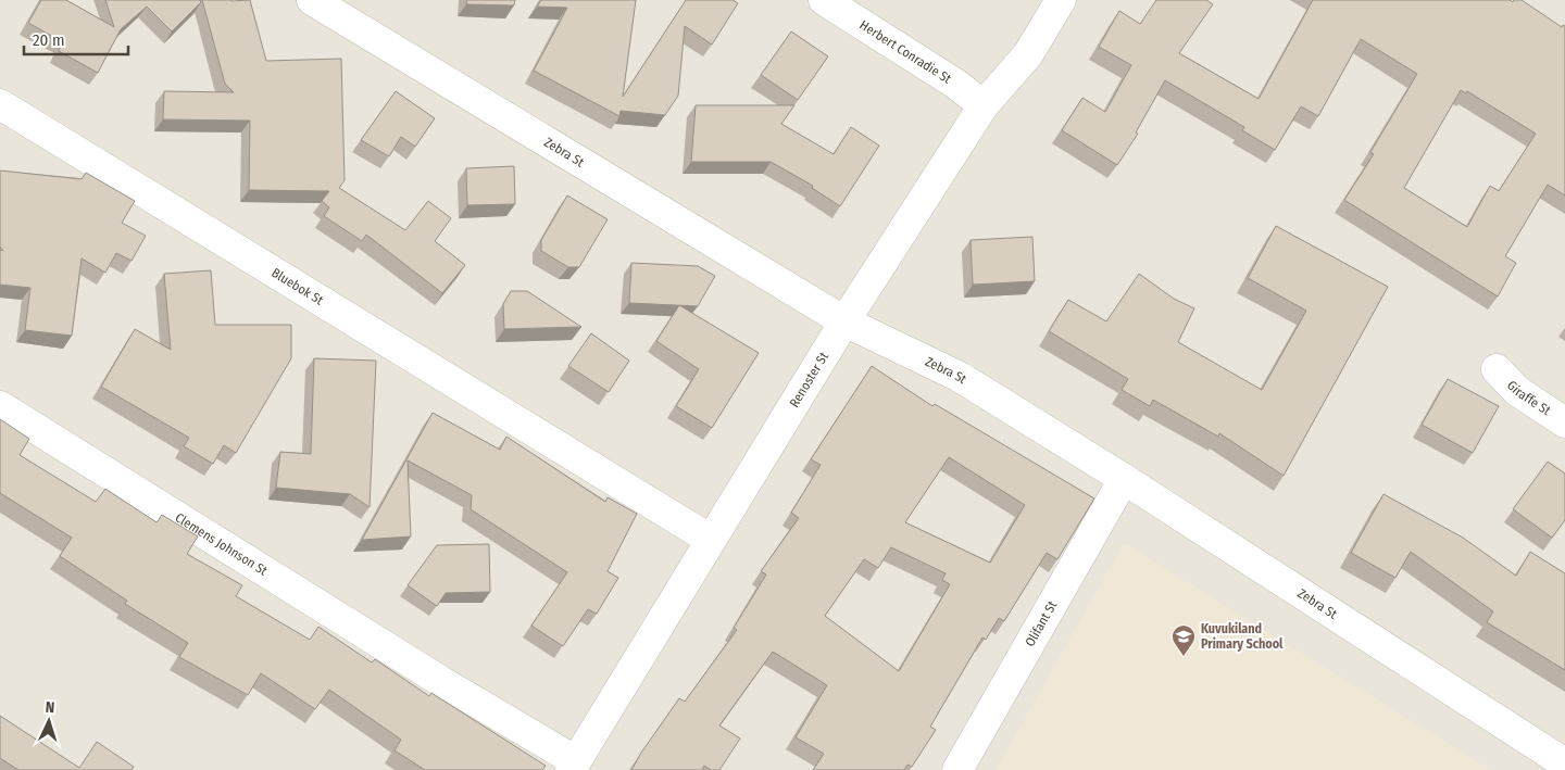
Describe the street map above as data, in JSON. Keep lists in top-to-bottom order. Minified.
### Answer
{"streets":{"street":["Herbert Conradie St","Zebra St","Bluebok St","Renoster St","Giraffe St","Clemens Johnson St","Olifant St"]},"crossings":[["Herbert Conradie St","Renoster St"],["Zebra St","Renoster St"],["Zebra St","Olifant St"],["Bluebok St","Renoster St"],["Renoster St","Clemens Johnson St"]],"places":{"school or university":["Kuvukiland Primary School"]},"scale_bar":"20 m","north":"top"}
